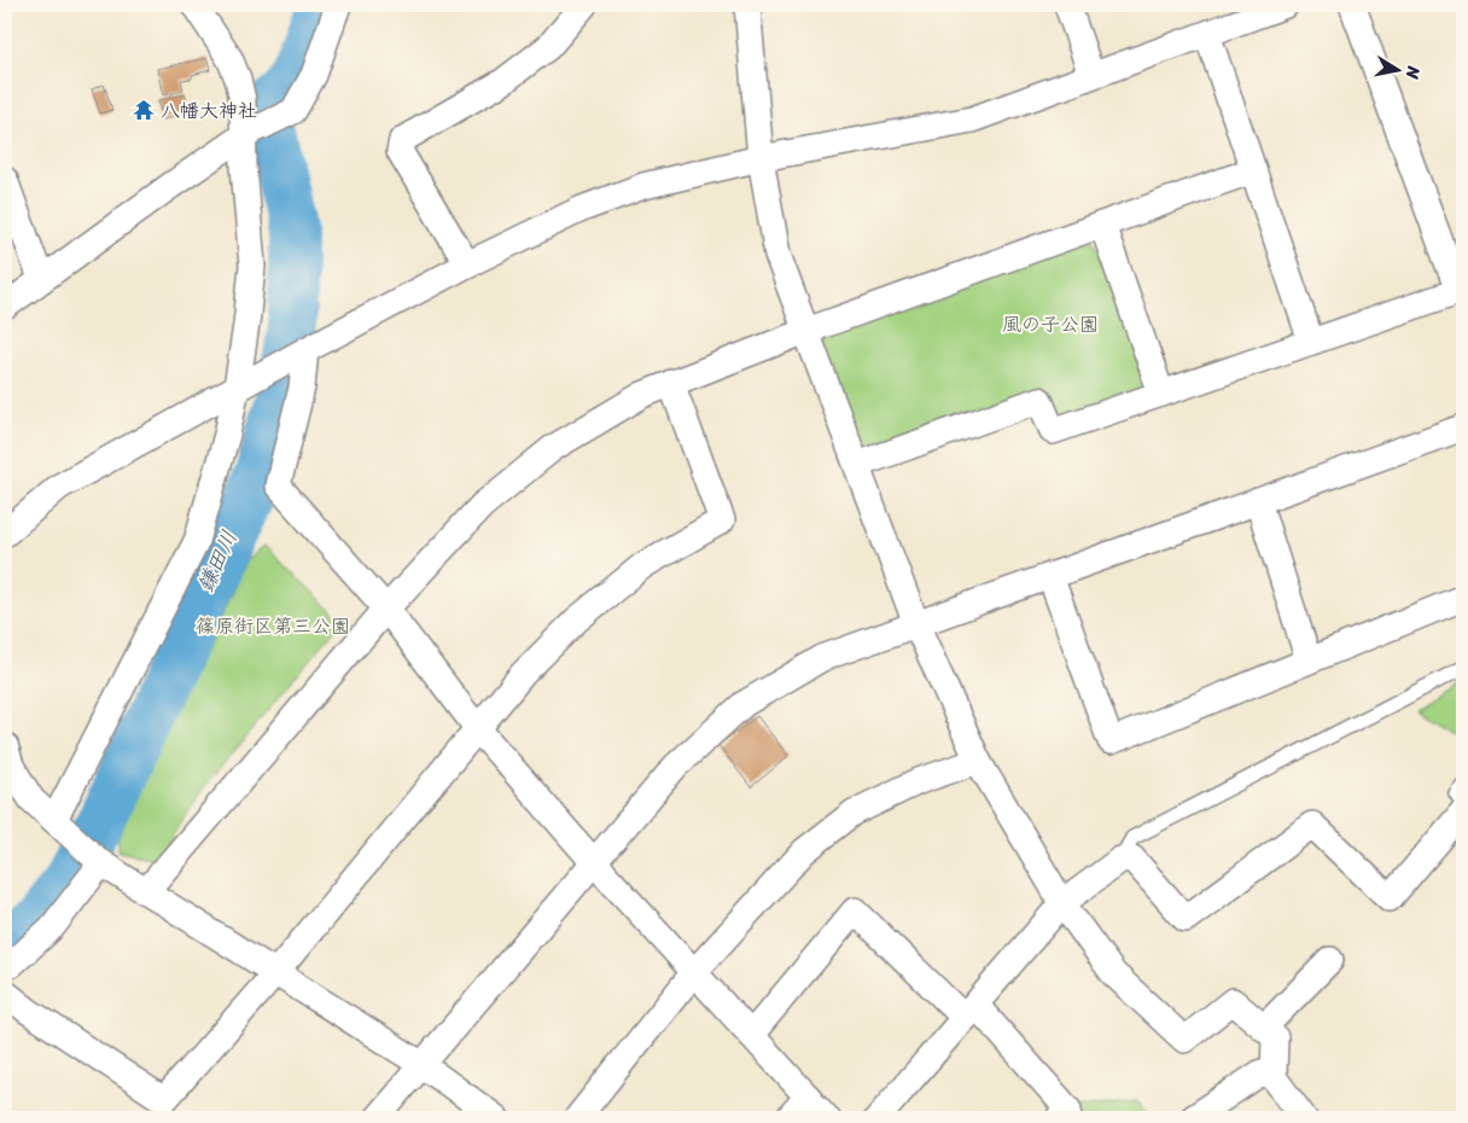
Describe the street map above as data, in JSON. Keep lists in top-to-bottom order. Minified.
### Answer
{"water":["鎌田川"],"parks":["風の子公園","篠原街区第三公園"],"places":{"temple":["八幡大神社"]},"north":"right"}
